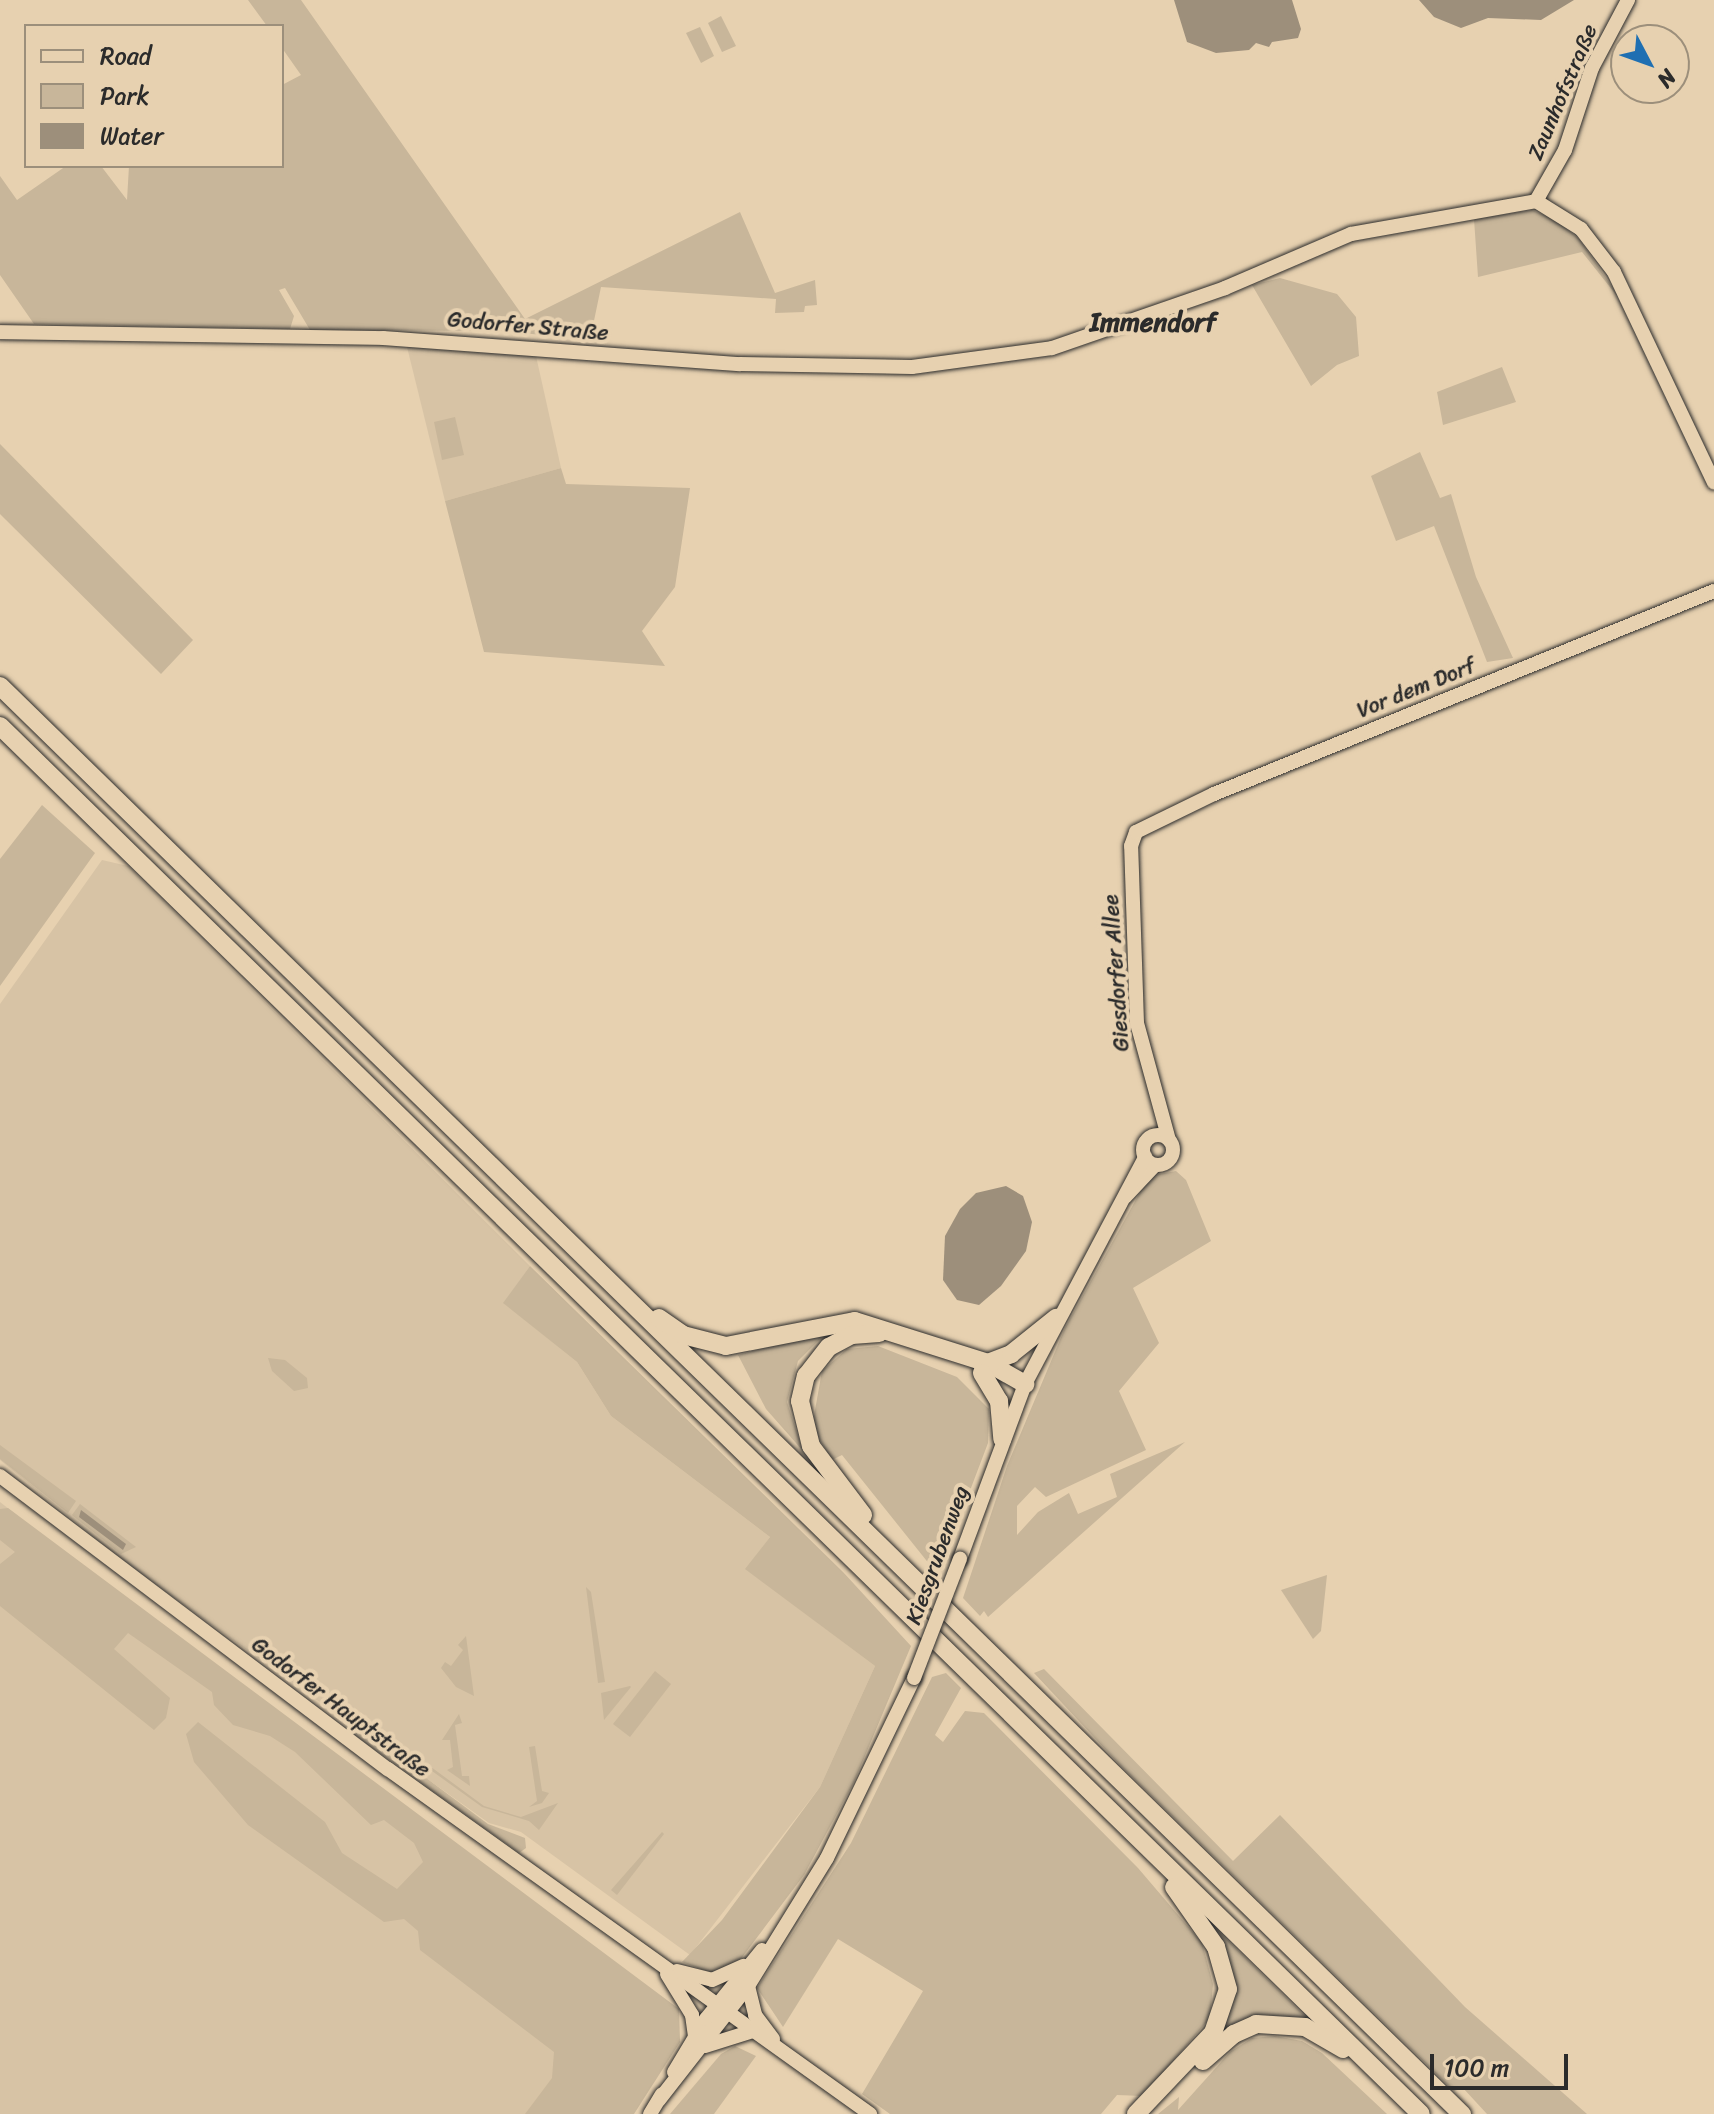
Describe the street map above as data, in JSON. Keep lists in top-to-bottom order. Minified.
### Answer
{"streets":{"street":["Zaunhofstraße","Godorfer Straße","Vor dem Dorf","Giesdorfer Allee","Kiesgrubenweg","Godorfer Hauptstraße"]},"crossings":[["Zaunhofstraße","Godorfer Straße"],["Vor dem Dorf","Giesdorfer Allee"],["Kiesgrubenweg","Godorfer Hauptstraße"]],"districts":["Immendorf"],"legend":["Road","Park","Water"],"scale_bar":"100 m","north":"bottom right"}
